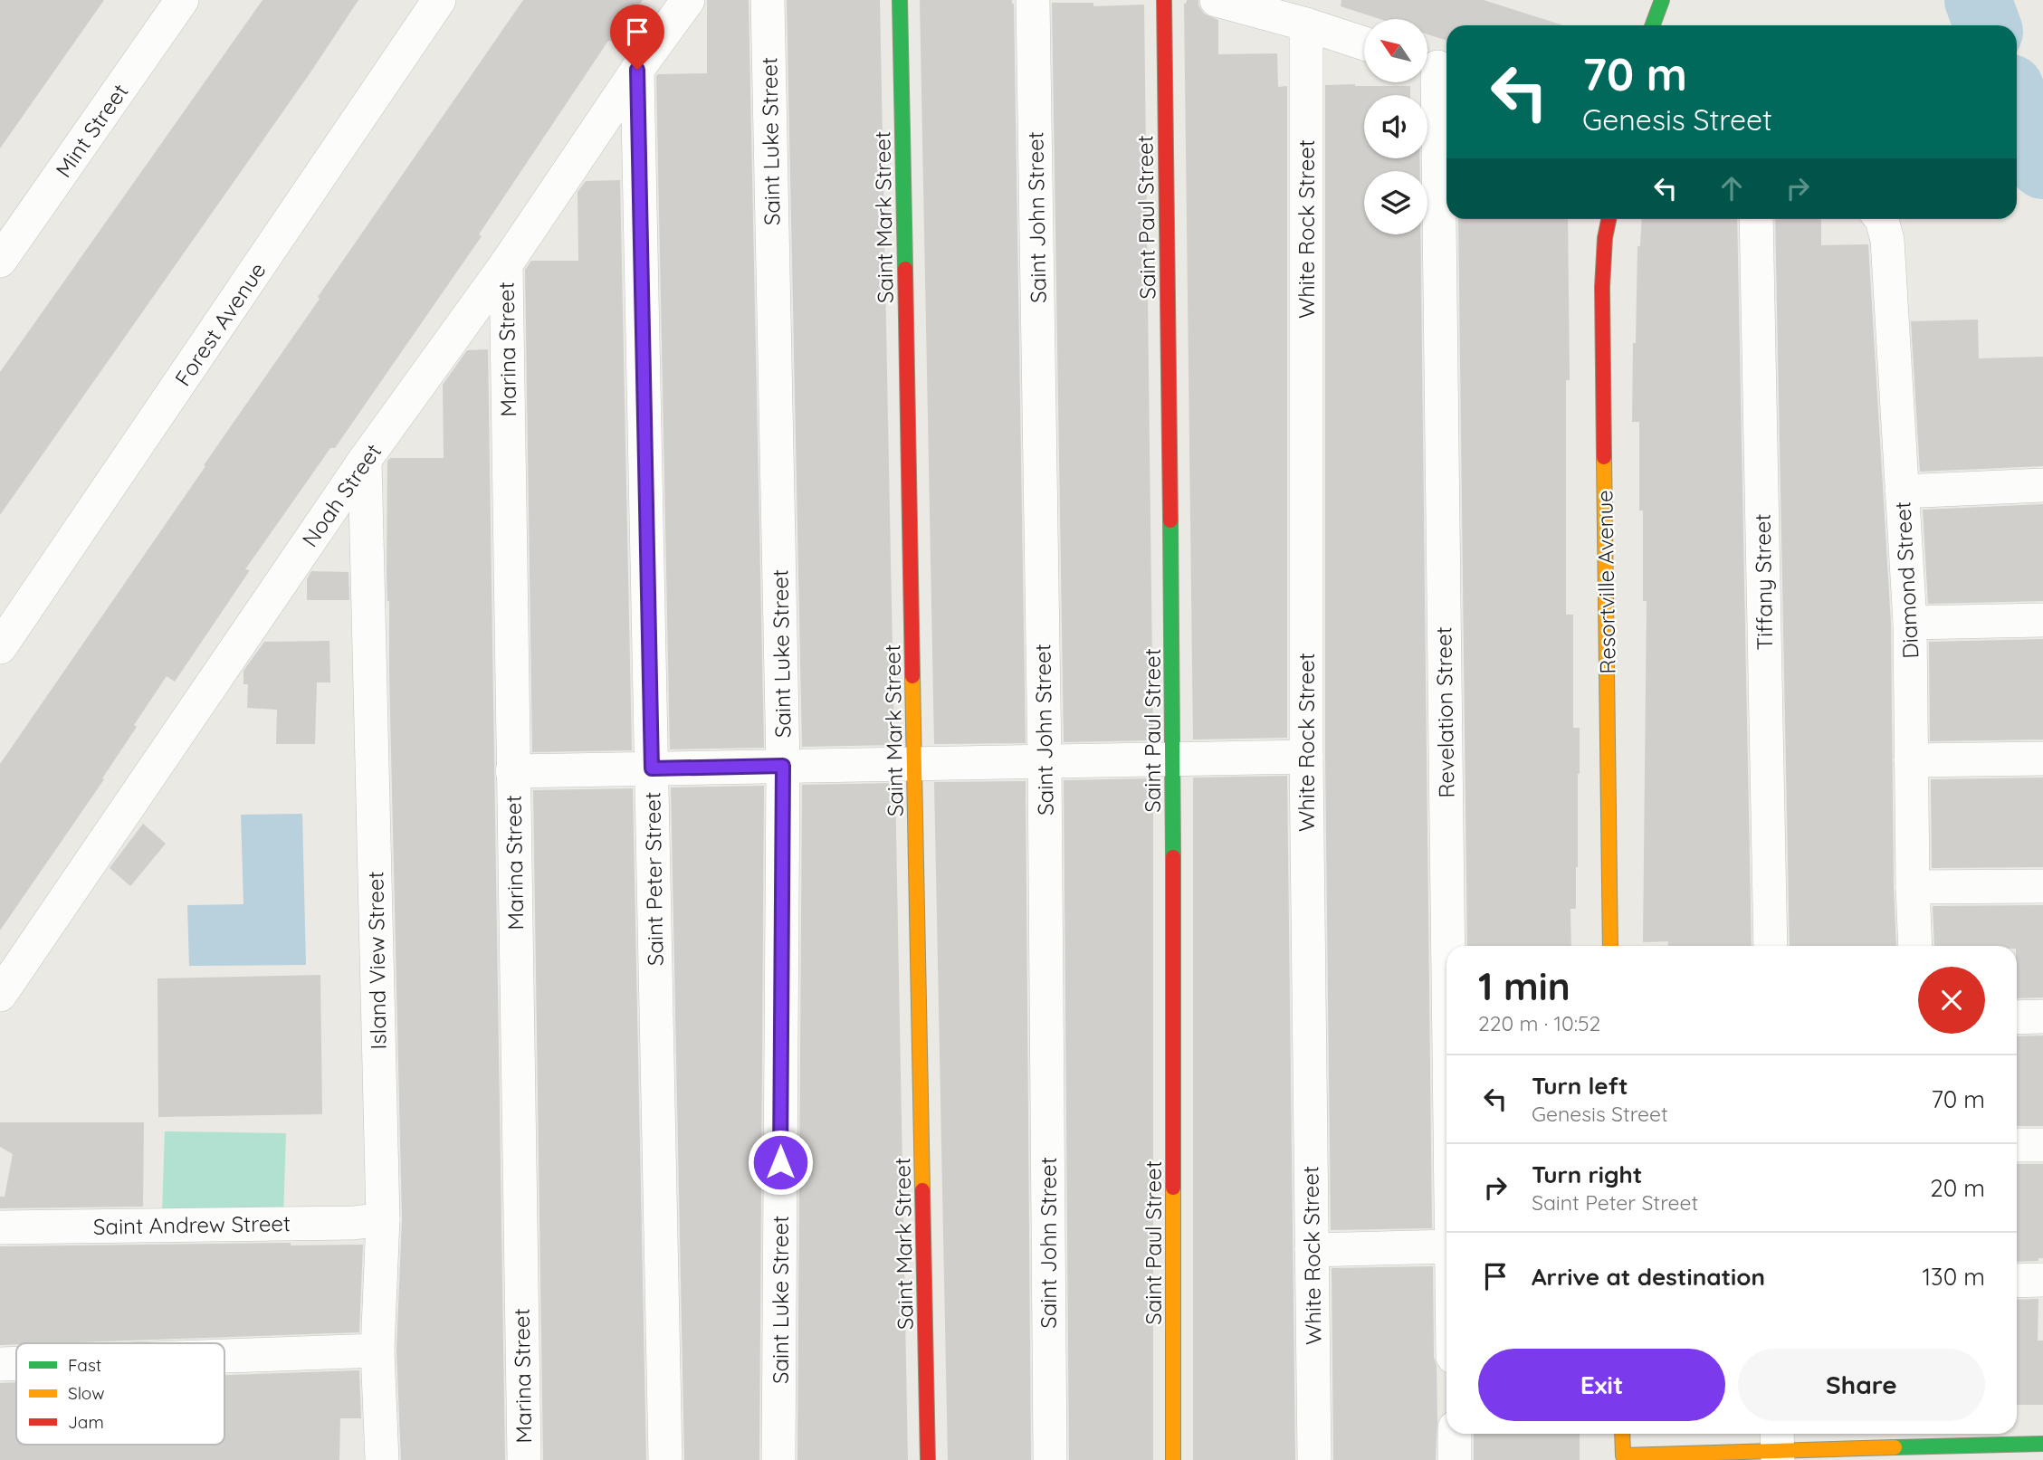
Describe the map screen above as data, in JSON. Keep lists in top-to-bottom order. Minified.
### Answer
{"streets":{"street":["Mint Street","Saint Luke Street","Saint Mark Street","Saint John Street","Saint Paul Street","White Rock Street","Forest Avenue","Marina Street","Noah Street","Diamond Street","Resortville Avenue","Tiffany Street","Revelation Street","Saint Peter Street","Island View Street","Saint Andrew Street"]},"crossings":[["Marina Street","Noah Street"],["Noah Street","Saint Peter Street"],["Noah Street","Island View Street"],["Island View Street","Saint Andrew Street"]],"legend":["Fast","Slow","Jam"],"north":"top left","page":{"turn":["70 m","Genesis Street"],"heading":["1 min","220 m · 10:52"],"list":[{"name":"Turn left","note":"Genesis Street","value":"70 m"},{"name":"Turn right","note":"Saint Peter Street","value":"20 m"},{"name":"Arrive at destination","value":"130 m"}],"buttons":["Exit","Share"]}}
